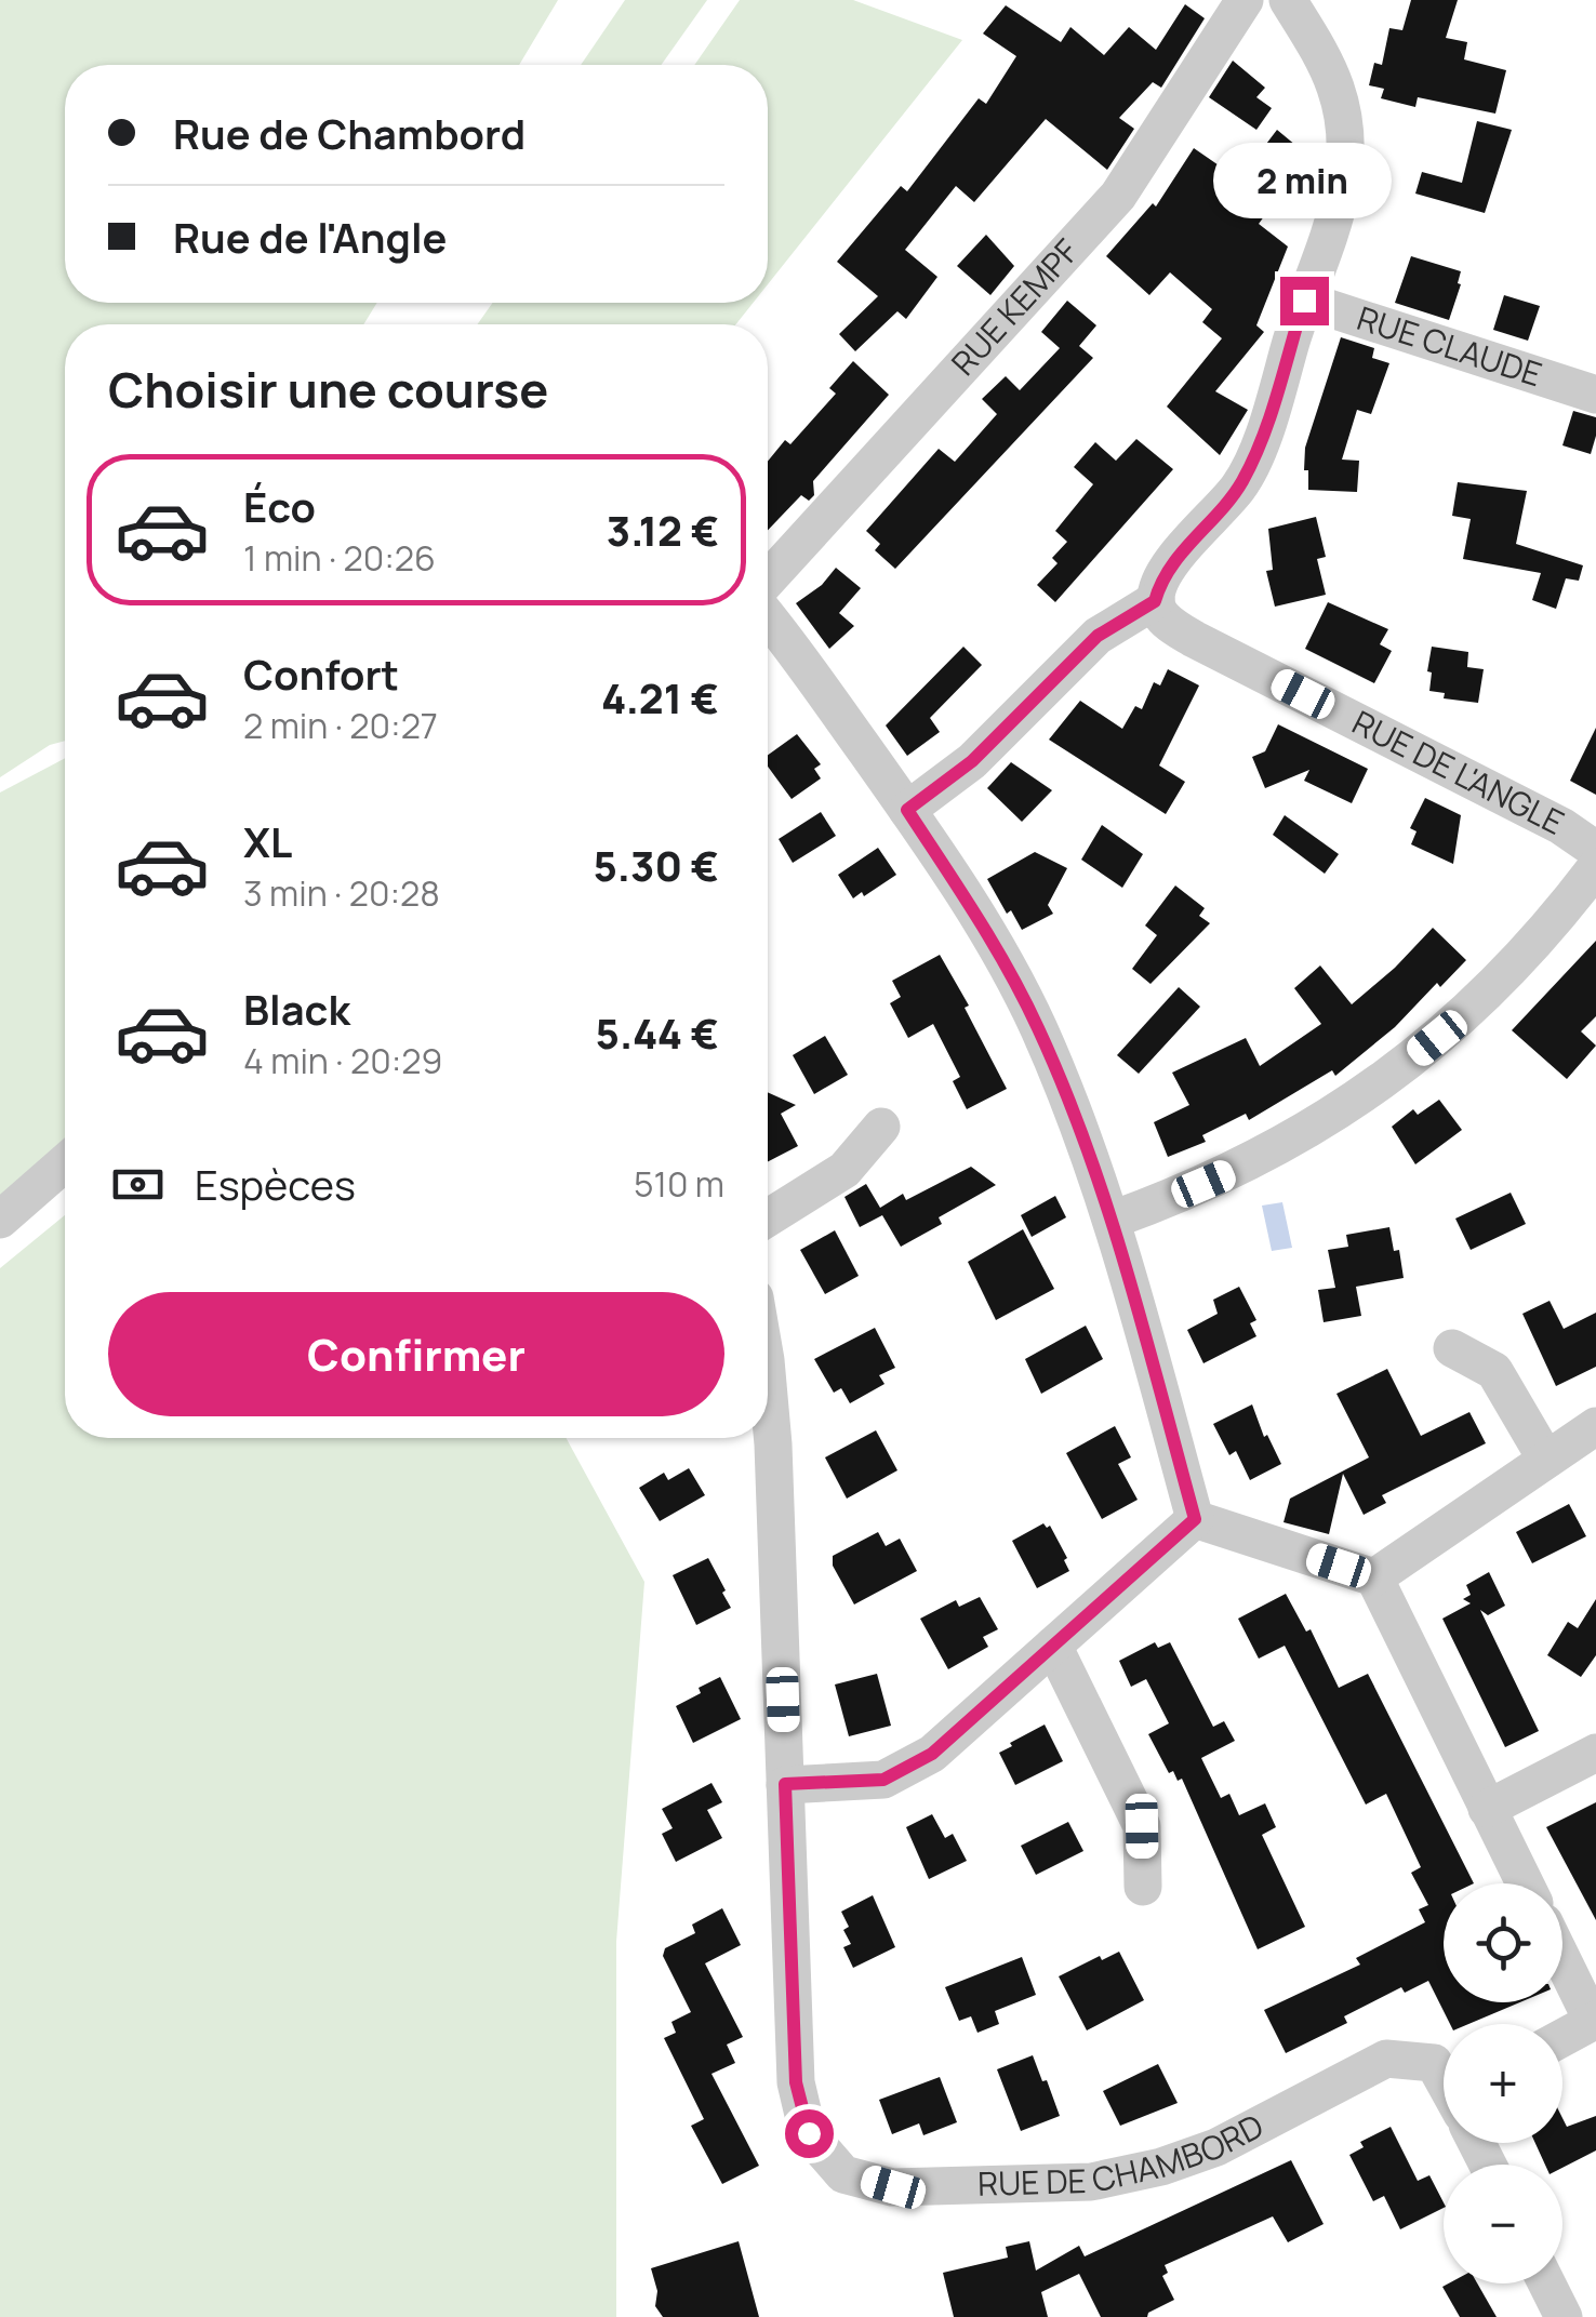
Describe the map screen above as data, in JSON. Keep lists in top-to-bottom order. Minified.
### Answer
{"streets":{"street":["RUE KEMPF","RUE CLAUDE","RUE DE L'ANGLE","RUE DE CHAMBORD"]},"page":{"banner":["Rue de Chambord","Rue de l'Angle"],"bubble":"2 min","heading":"Choisir une course","list":[{"name":"Éco","note":"1 min · 20:26","value":"3.12 €"},{"name":"Confort","note":"2 min · 20:27","value":"4.21 €"},{"name":"XL","note":"3 min · 20:28","value":"5.30 €"},{"name":"Black","note":"4 min · 20:29","value":"5.44 €"}],"pay":["Espèces","510 m"],"buttons":"Confirmer","map_buttons":["+","−"]}}
